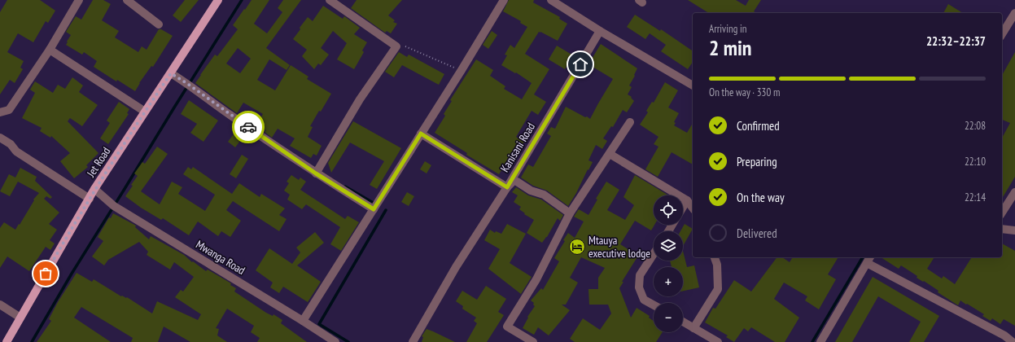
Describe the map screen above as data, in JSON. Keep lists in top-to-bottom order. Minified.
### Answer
{"streets":{"main road":["Jet Road"],"street":["Kanisani Road","Mwanga Road"]},"crossings":[["Jet Road","Mwanga Road"]],"places":{"hotel":["Mtauya executive lodge"]},"page":{"heading":["2 min","Arriving in","22:32–22:37"],"bar":"On the way · 330 m","list":[["Confirmed","22:08"],["Preparing","22:10"],["On the way","22:14"],"Delivered"],"map_buttons":["+","−"]}}
